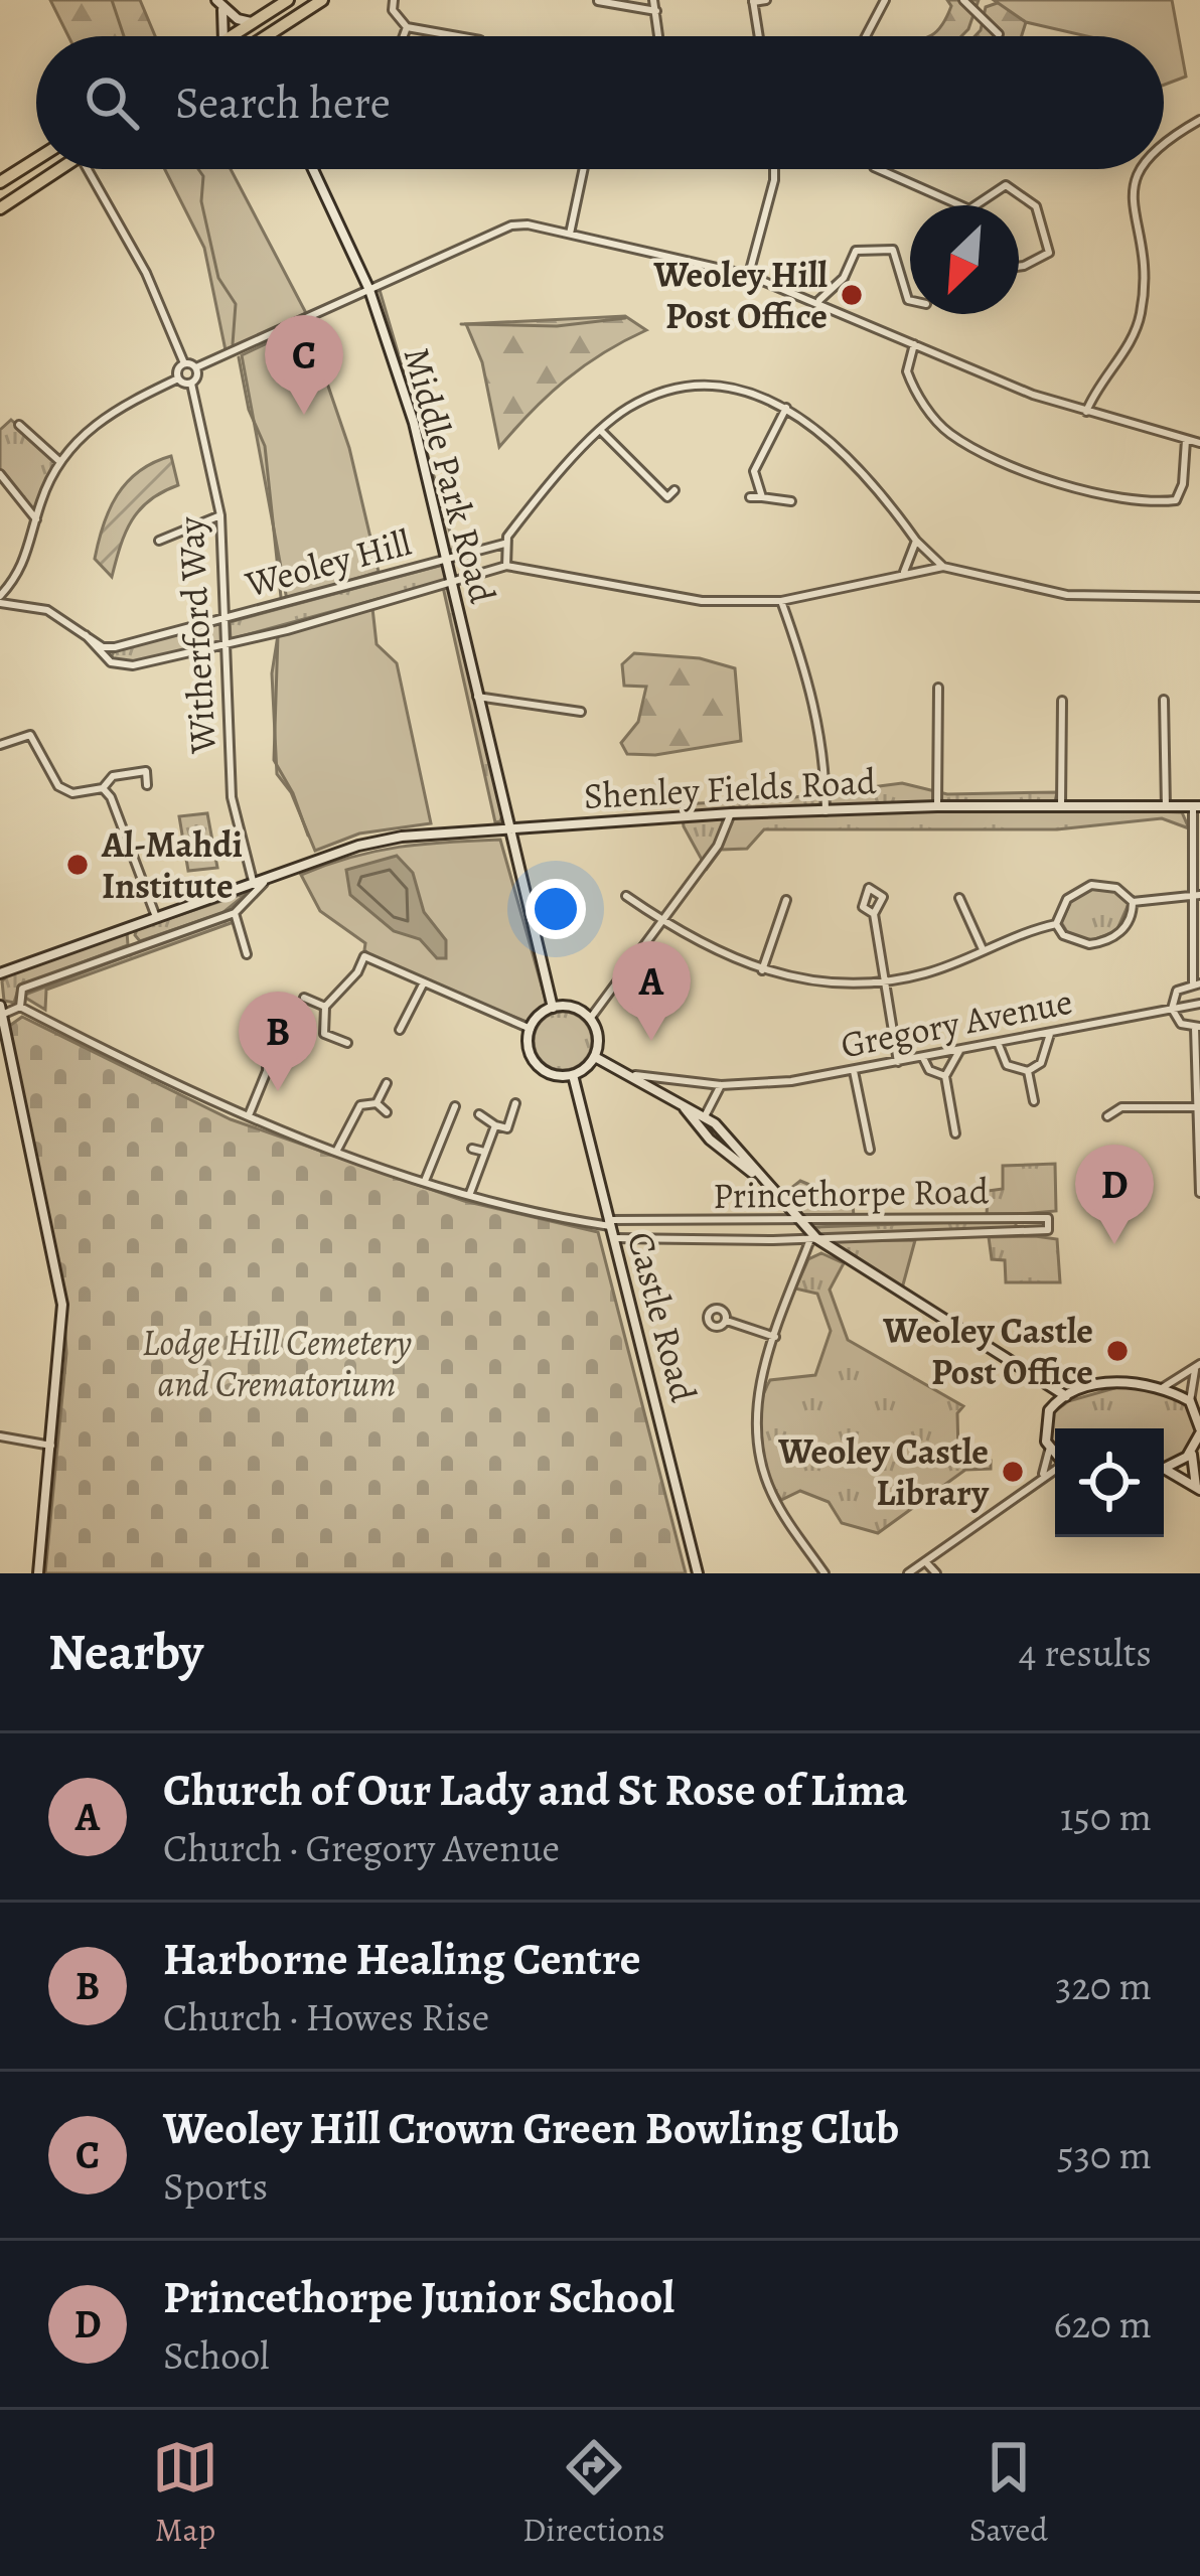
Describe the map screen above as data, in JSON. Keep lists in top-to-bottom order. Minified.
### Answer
{"streets":{"street":["Middle Park Road","Weoley Hill","Witherford Way","Shenley Fields Road","Gregory Avenue","Princethorpe Road","Castle Road"]},"crossings":[["Middle Park Road","Weoley Hill"],["Middle Park Road","Shenley Fields Road"],["Weoley Hill","Witherford Way"],["Witherford Way","Shenley Fields Road"],["Shenley Fields Road","Princethorpe Road"],["Princethorpe Road","Castle Road"]],"parks":["Lodge Hill Cemetery and Crematorium"],"places":["Weoley Hill Post Office","Al-Mahdi Institute","Weoley Castle Post Office","Weoley Castle Library"],"north":"bottom left","page":{"search":"Search here","pins":["C","A","B","D"],"heading":["Nearby","4 results"],"list":[{"mark":"A","name":"Church of Our Lady and St Rose of Lima","note":"Church · Gregory Avenue","value":"150 m"},{"mark":"B","name":"Harborne Healing Centre","note":"Church · Howes Rise","value":"320 m"},{"mark":"C","name":"Weoley Hill Crown Green Bowling Club","note":"Sports","value":"530 m"},{"mark":"D","name":"Princethorpe Junior School","note":"School","value":"620 m"}],"nav":["Map","Directions","Saved"]}}
